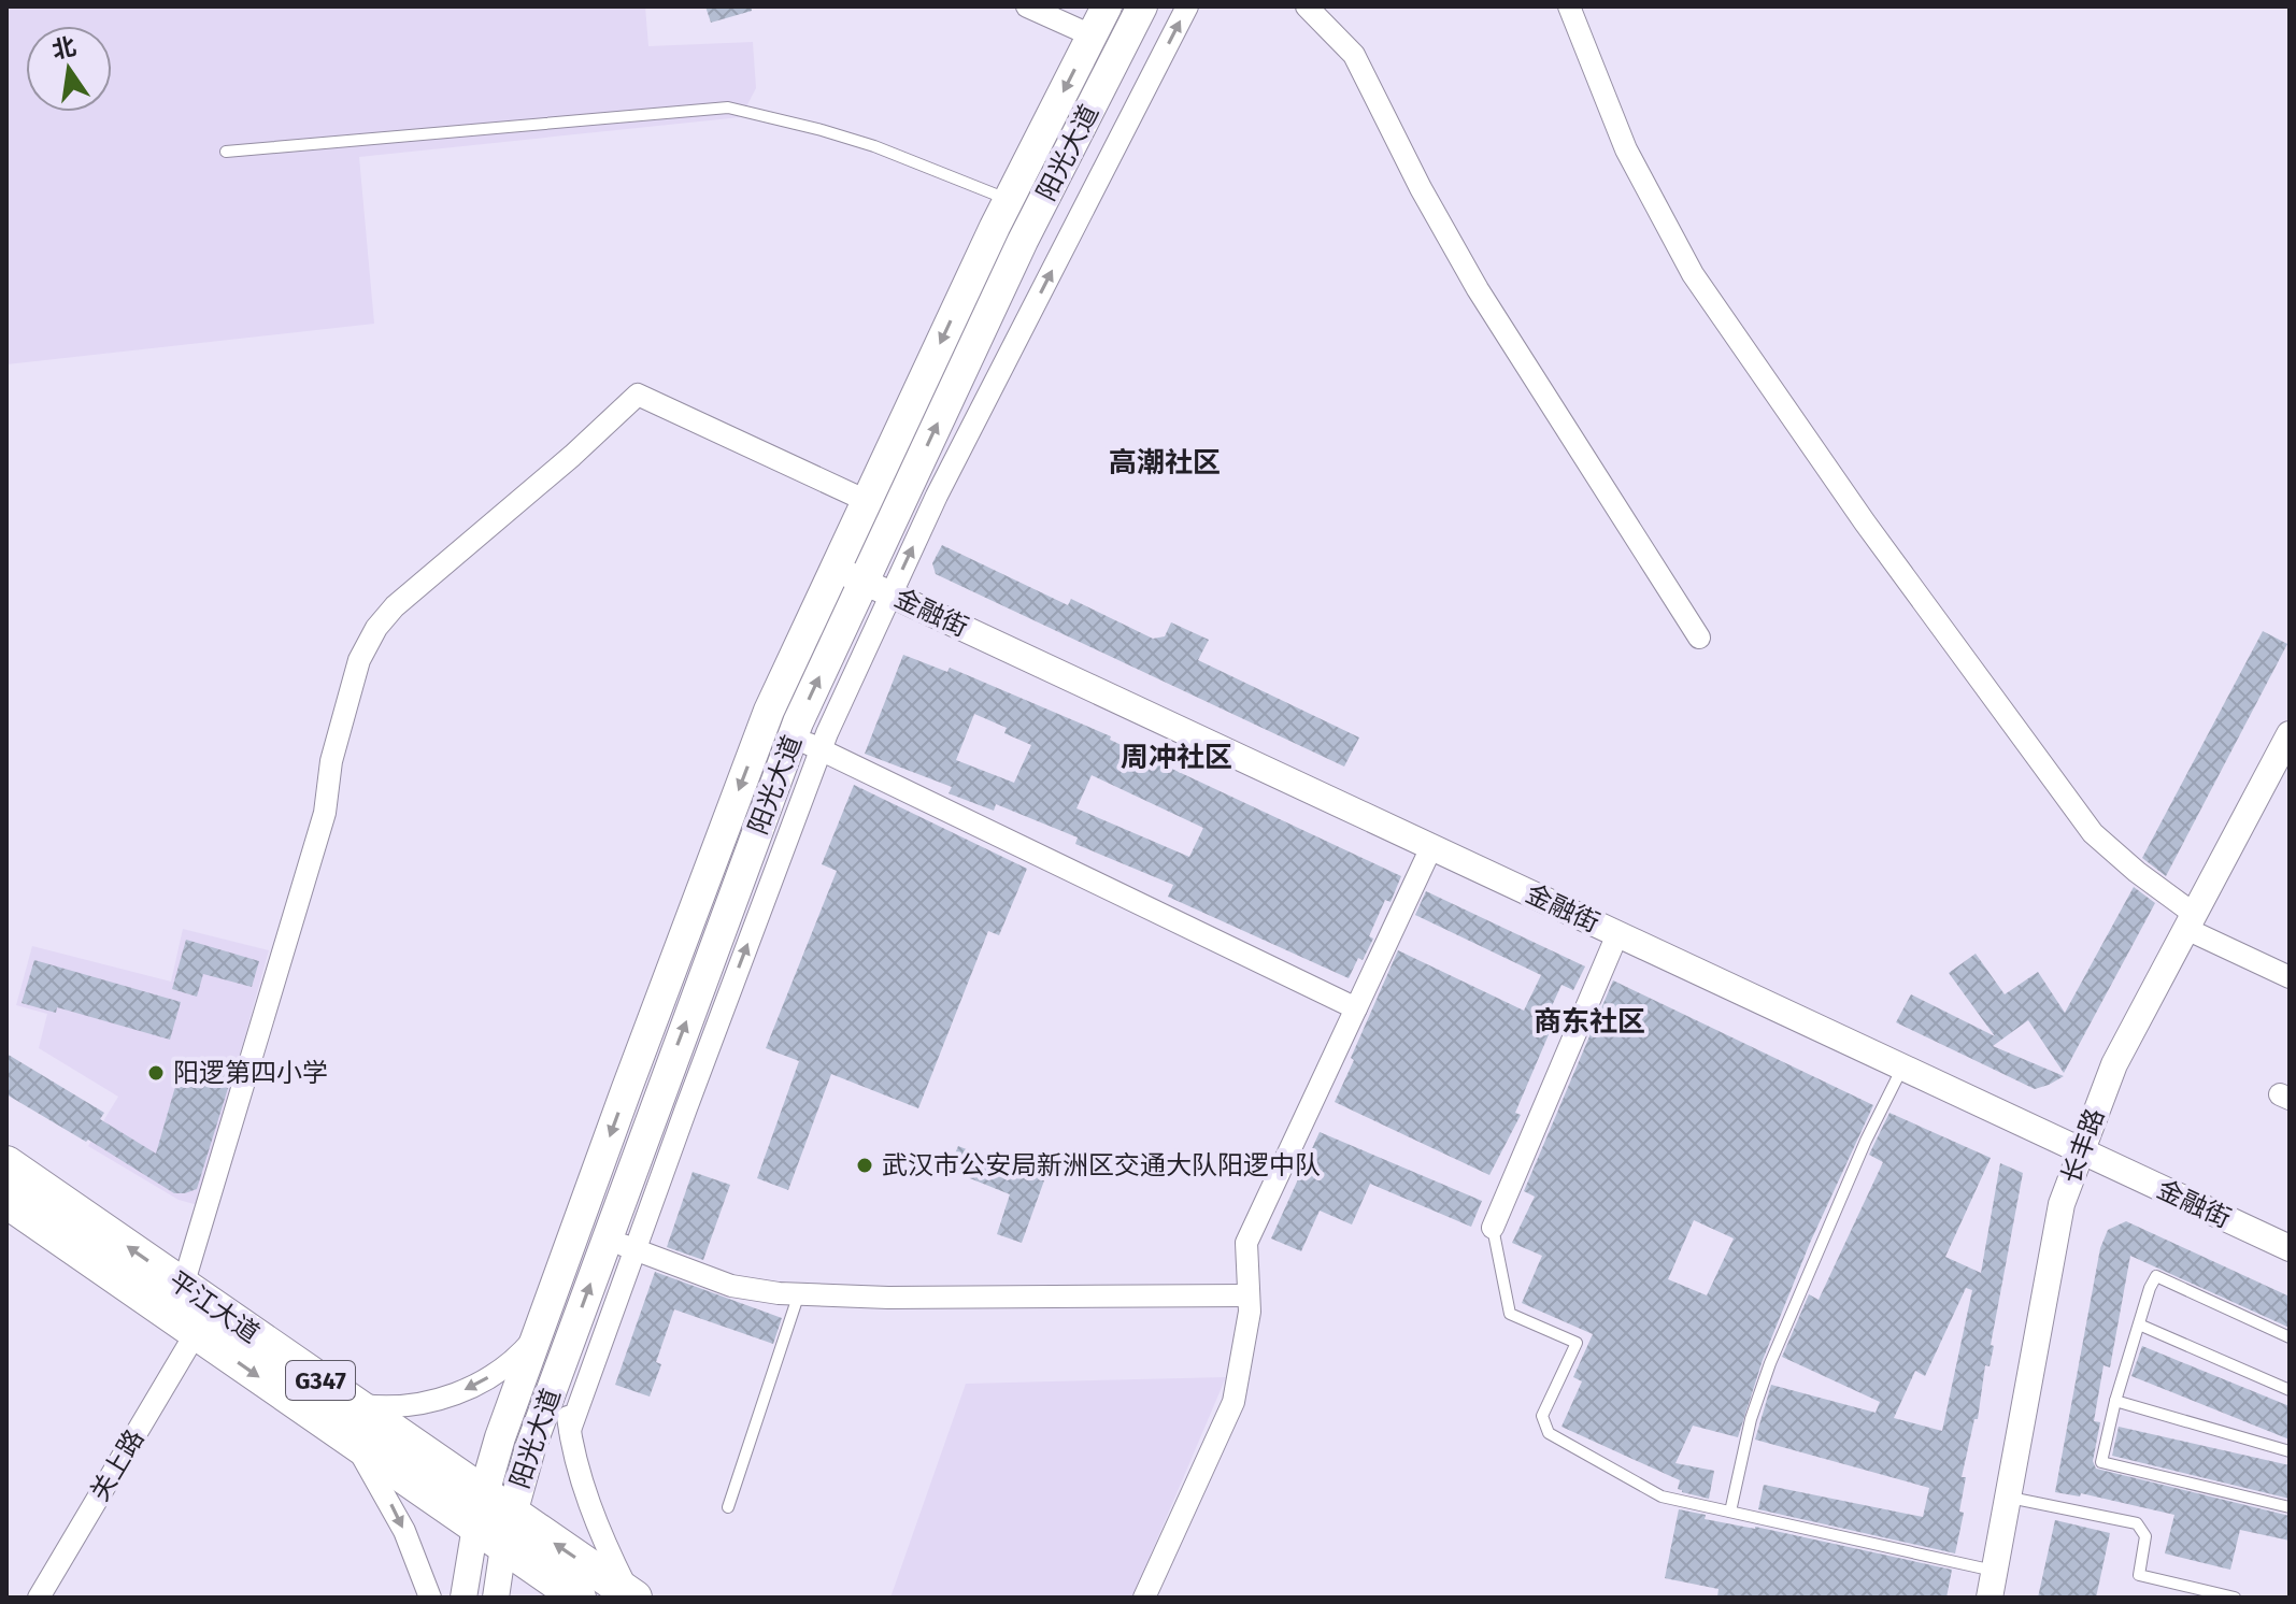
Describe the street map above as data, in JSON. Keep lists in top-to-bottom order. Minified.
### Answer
{"streets":{"highway":["平江大道","G347"],"main road":["阳光大道"],"street":["金融街","长丰路","关上路"]},"crossings":[["阳光大道","金融街"],["阳光大道","平江大道"],["金融街","长丰路"],["平江大道","关上路"]],"districts":["高潮社区","周冲社区","商东社区"],"places":["阳逻第四小学","武汉市公安局新洲区交通大队阳逻中队"],"north":"top"}
